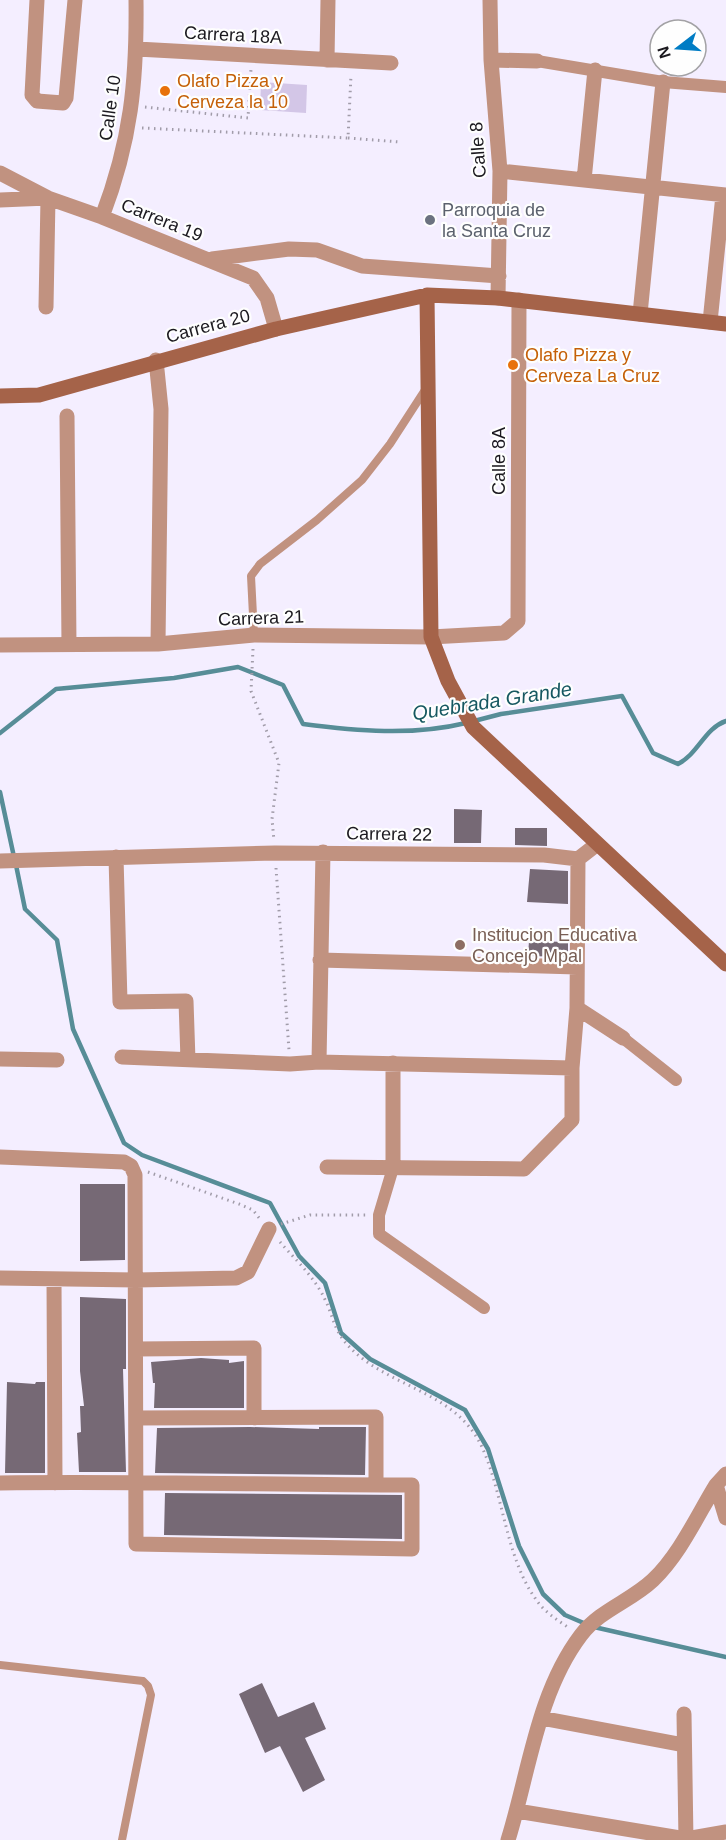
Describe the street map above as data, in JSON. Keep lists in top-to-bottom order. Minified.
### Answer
{"streets":{"main road":["Carrera 20"],"street":["Carrera 18A","Calle 10","Calle 8","Carrera 19","Calle 8A","Carrera 21","Carrera 22"]},"crossings":[["Carrera 18A","Calle 10"],["Calle 10","Carrera 19"],["Calle 8","Carrera 20"],["Carrera 19","Carrera 20"],["Carrera 20","Calle 8A"],["Calle 8A","Carrera 21"]],"water":["Quebrada Grande"],"places":["Olafo Pizza y Cerveza la 10","Parroquia de la Santa Cruz","Olafo Pizza y Cerveza La Cruz","Institucion Educativa Concejo Mpal"],"north":"left"}
